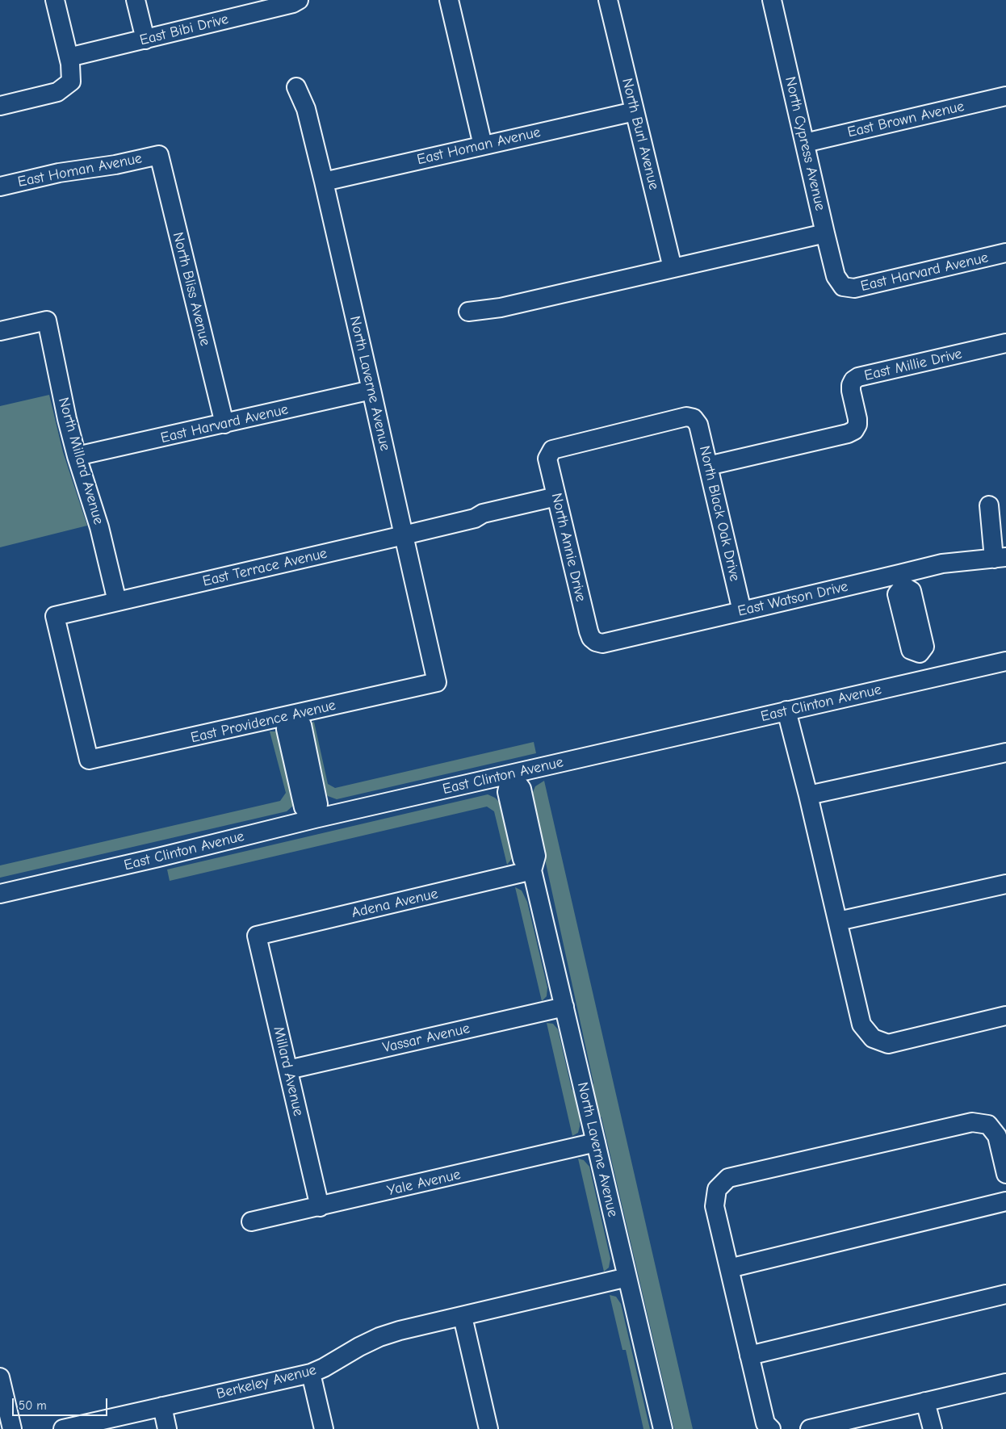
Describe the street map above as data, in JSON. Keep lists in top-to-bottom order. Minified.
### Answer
{"streets":{"street":["East Bibi Drive","East Brown Avenue","North Burl Avenue","North Cypress Avenue","East Homan Avenue","East Harvard Avenue","North Bliss Avenue","East Millie Drive","North Laverne Avenue","North Millard Avenue","North Black Oak Drive","North Annie Drive","East Terrace Avenue","East Watson Drive","East Clinton Avenue","East Providence Avenue","Adena Avenue","Vassar Avenue","Millard Avenue","Yale Avenue","Berkeley Avenue"]},"crossings":[["East Brown Avenue","North Cypress Avenue"],["North Burl Avenue","East Homan Avenue"],["North Cypress Avenue","East Harvard Avenue"],["East Homan Avenue","North Bliss Avenue"],["East Homan Avenue","North Laverne Avenue"],["East Harvard Avenue","North Bliss Avenue"],["East Harvard Avenue","North Laverne Avenue"],["East Harvard Avenue","North Millard Avenue"],["East Millie Drive","North Black Oak Drive"],["North Laverne Avenue","East Terrace Avenue"],["North Laverne Avenue","East Providence Avenue"],["North Laverne Avenue","Adena Avenue"],["North Laverne Avenue","Vassar Avenue"],["North Laverne Avenue","Yale Avenue"],["North Laverne Avenue","Berkeley Avenue"],["North Millard Avenue","East Terrace Avenue"],["North Black Oak Drive","North Annie Drive"],["North Black Oak Drive","East Watson Drive"],["North Annie Drive","East Terrace Avenue"],["North Annie Drive","East Watson Drive"],["East Terrace Avenue","East Providence Avenue"],["Adena Avenue","Millard Avenue"],["Vassar Avenue","Millard Avenue"],["Millard Avenue","Yale Avenue"]],"scale_bar":"50 m"}
